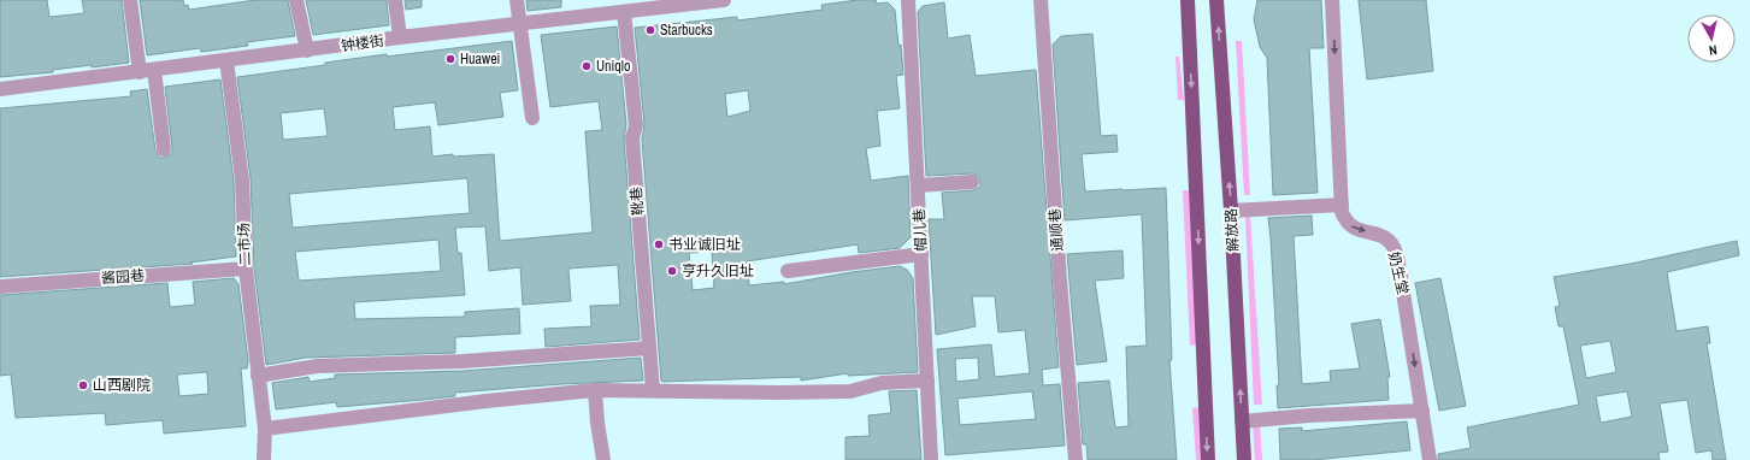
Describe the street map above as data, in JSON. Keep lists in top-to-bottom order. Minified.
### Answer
{"streets":{"main road":["解放路"],"street":["钟楼街","靴巷","帽儿巷","通顺巷","二市场","奶生堂","酱园巷"]},"crossings":[["钟楼街","靴巷"],["钟楼街","二市场"],["二市场","酱园巷"]],"one_way":["奶生堂"],"places":["Starbucks","Huawei","Uniqlo","书业诚旧址","亨升久旧址","山西剧院"],"north":"bottom"}
